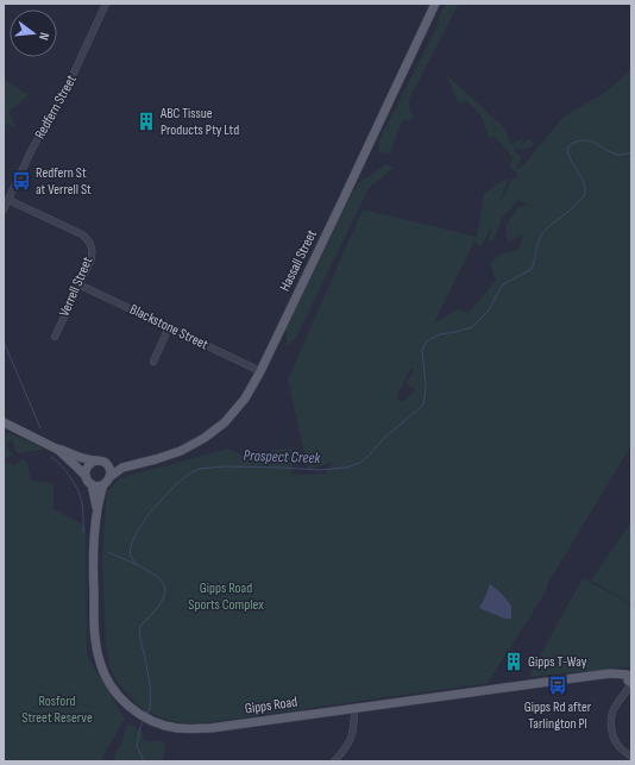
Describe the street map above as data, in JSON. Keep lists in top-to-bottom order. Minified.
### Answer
{"streets":{"main road":["Hassall Street","Gipps Road"],"street":["Redfern Street","Verrell Street","Blackstone Street"]},"crossings":[["Redfern Street","Verrell Street"],["Hassall Street","Blackstone Street"],["Hassall Street","Gipps Road"],["Verrell Street","Blackstone Street"]],"water":["Prospect Creek"],"parks":["Gipps Road Sports Complex","Rosford Street Reserve"],"places":{"building":["ABC Tissue Products Pty Ltd","Gipps T-Way"],"bus stop":["Redfern St at Verrell St","Gipps Rd after Tarlington Pl"]},"north":"right"}
